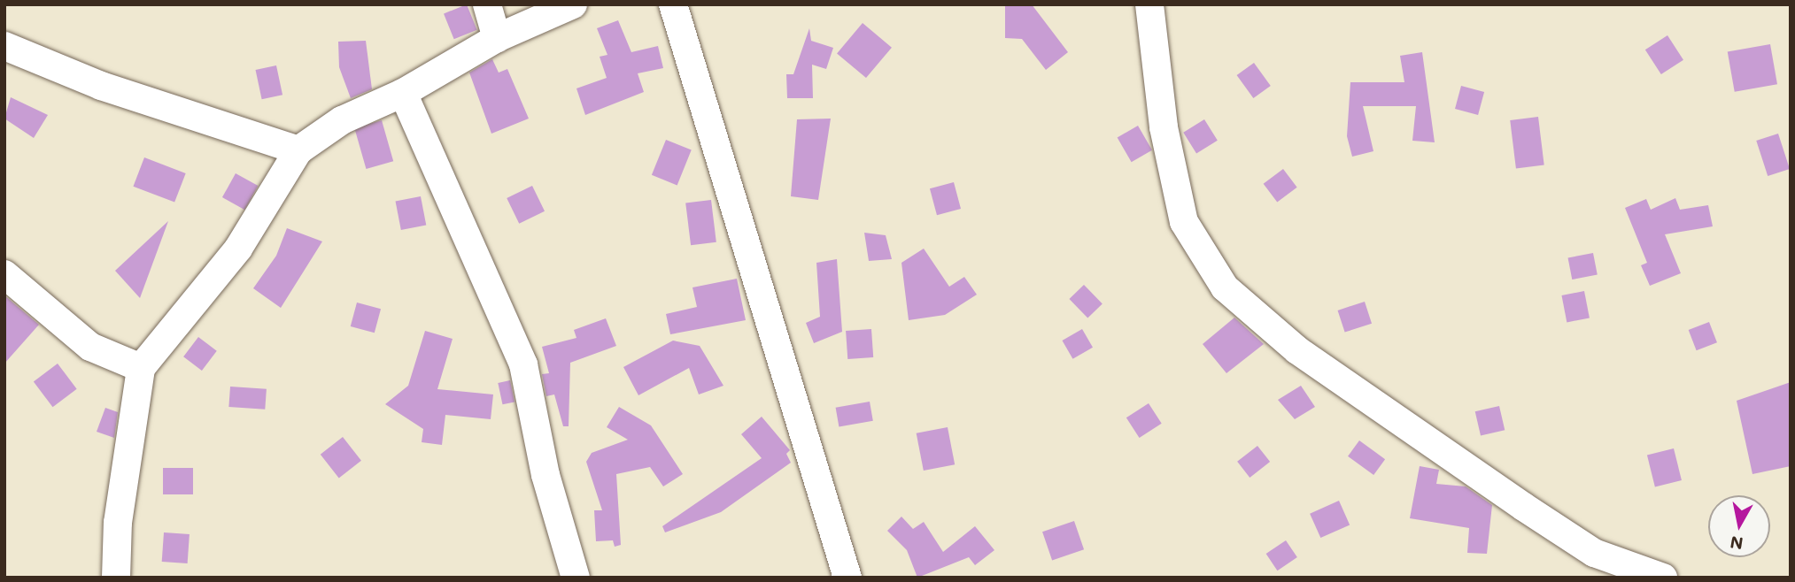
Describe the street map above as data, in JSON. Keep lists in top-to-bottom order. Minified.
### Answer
{"north":"bottom"}
